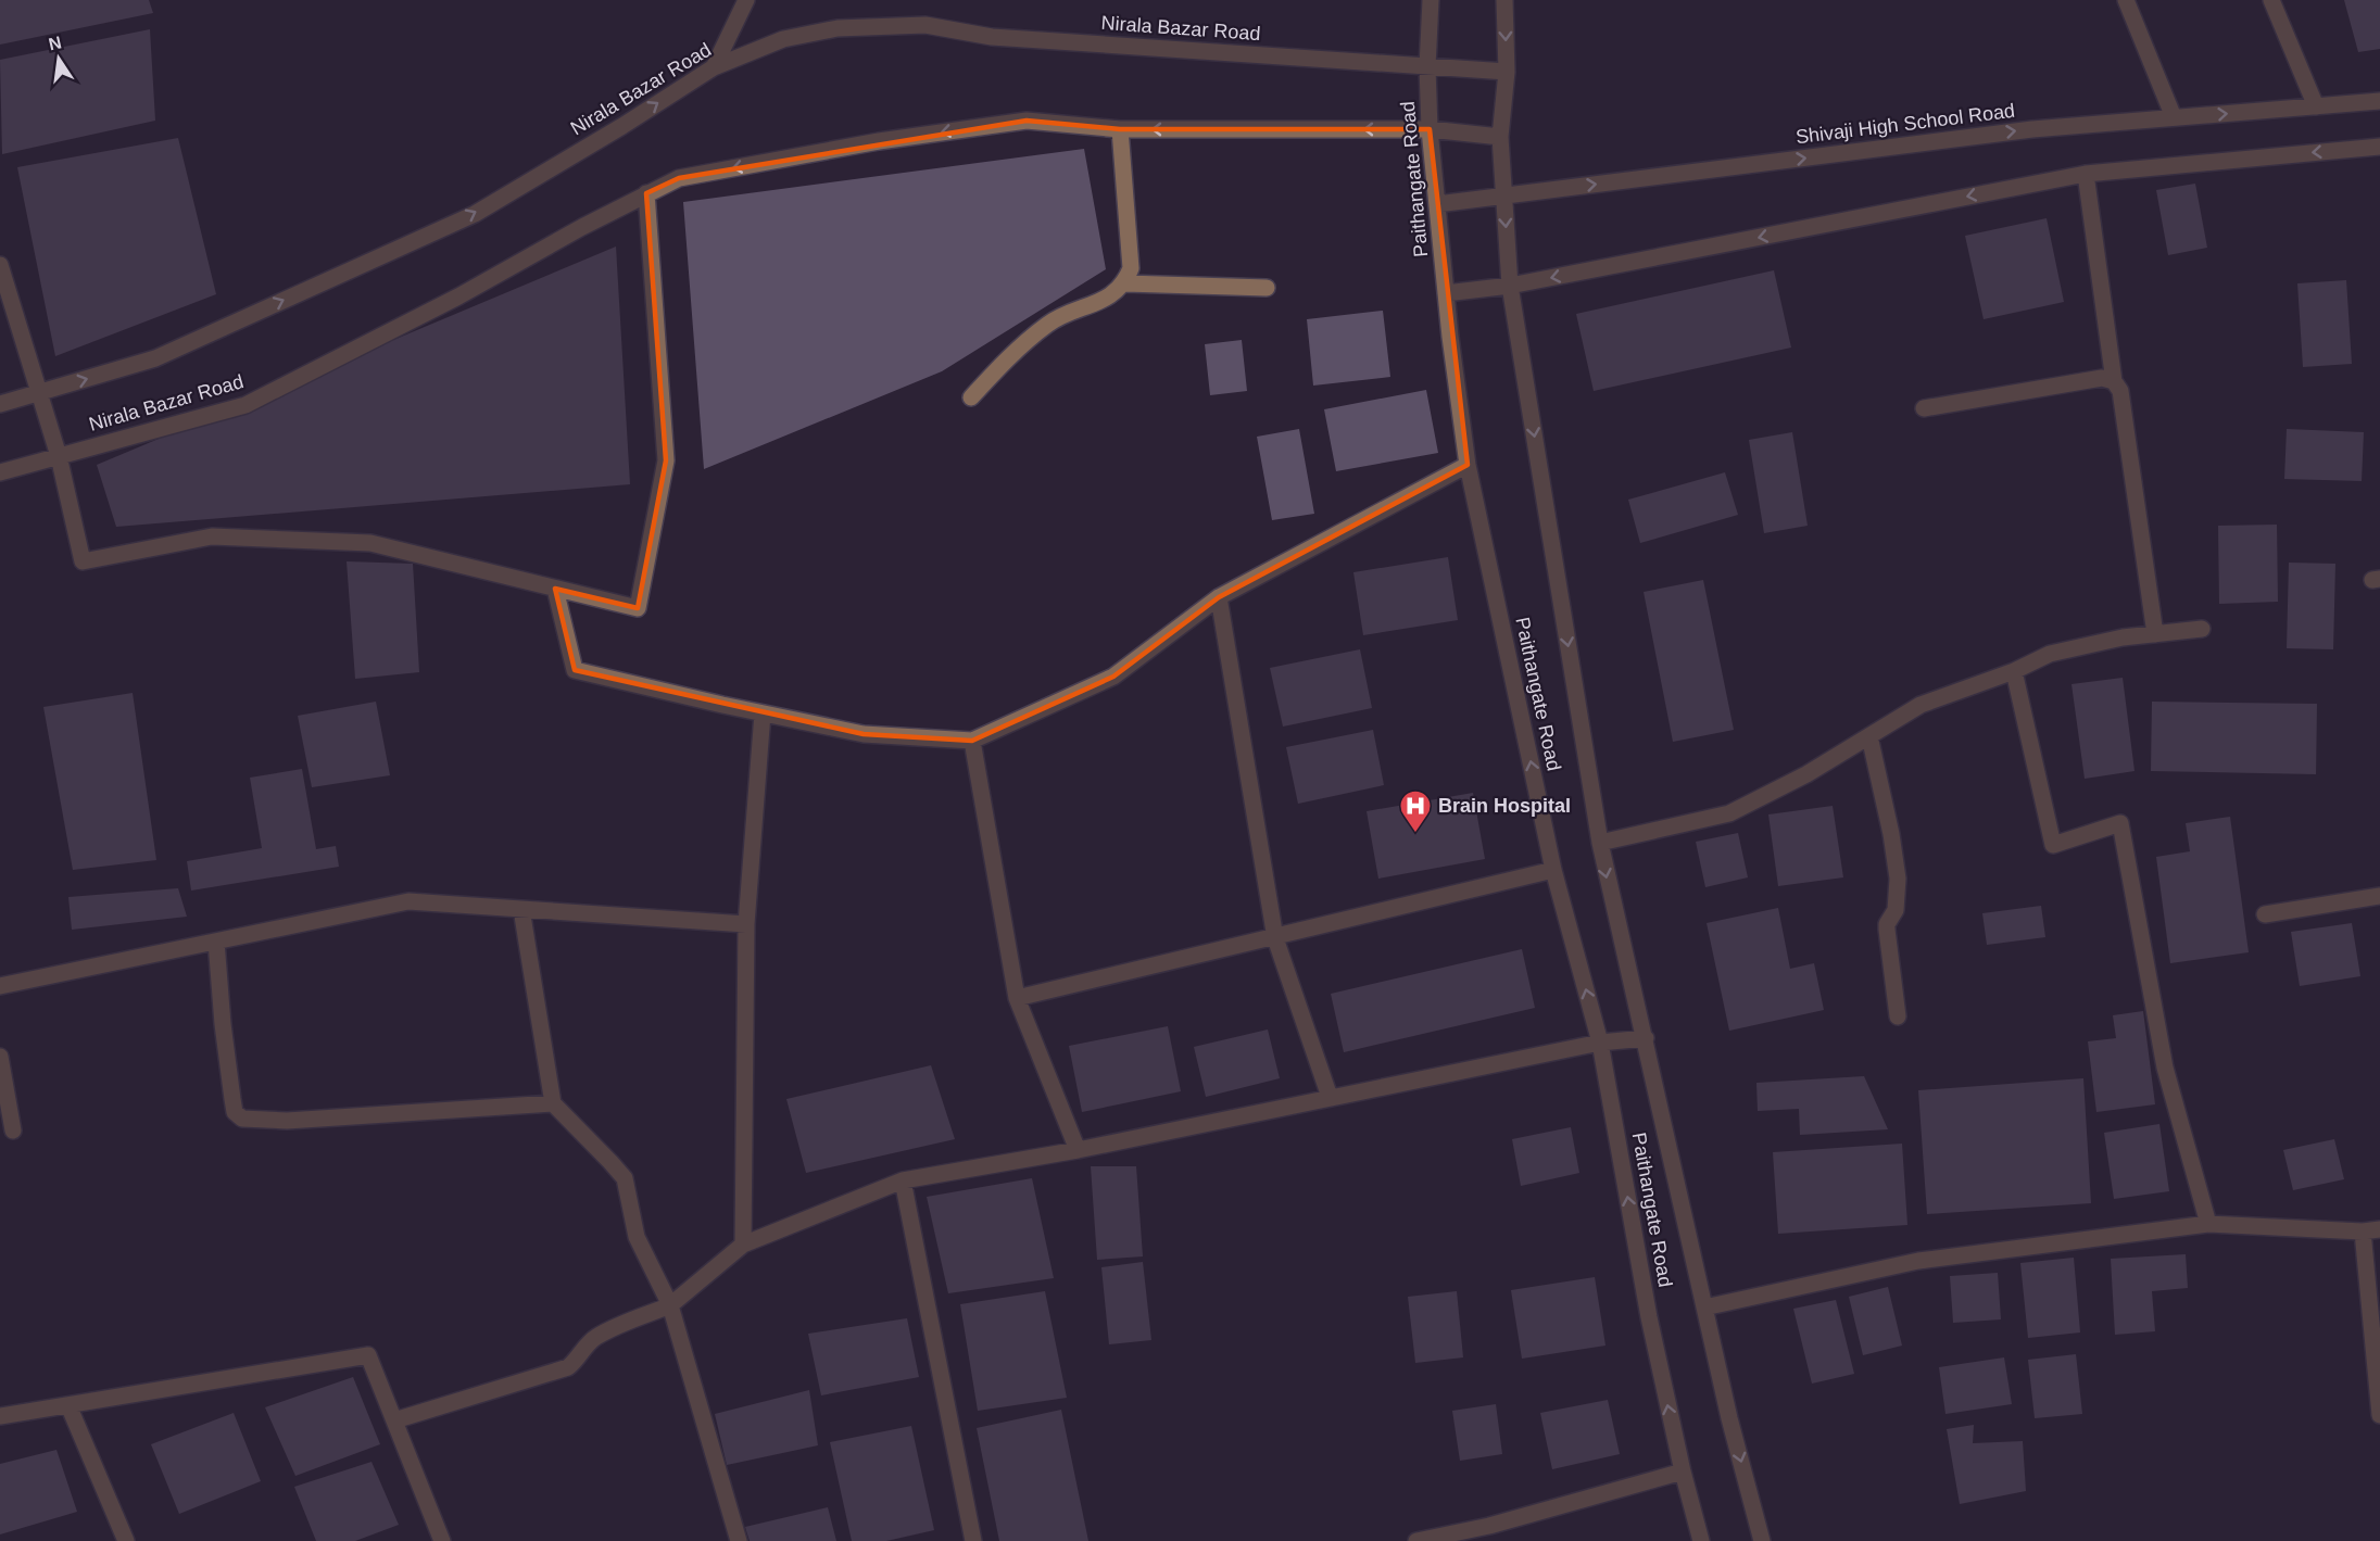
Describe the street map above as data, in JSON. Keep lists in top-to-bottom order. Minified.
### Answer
{"streets":{"street":["Nirala Bazar Road","Shivaji High School Road","Paithangate Road"]},"crossings":[["Nirala Bazar Road","Paithangate Road"],["Shivaji High School Road","Paithangate Road"]],"places":{"hospital":["Brain Hospital"]},"north":"top"}
